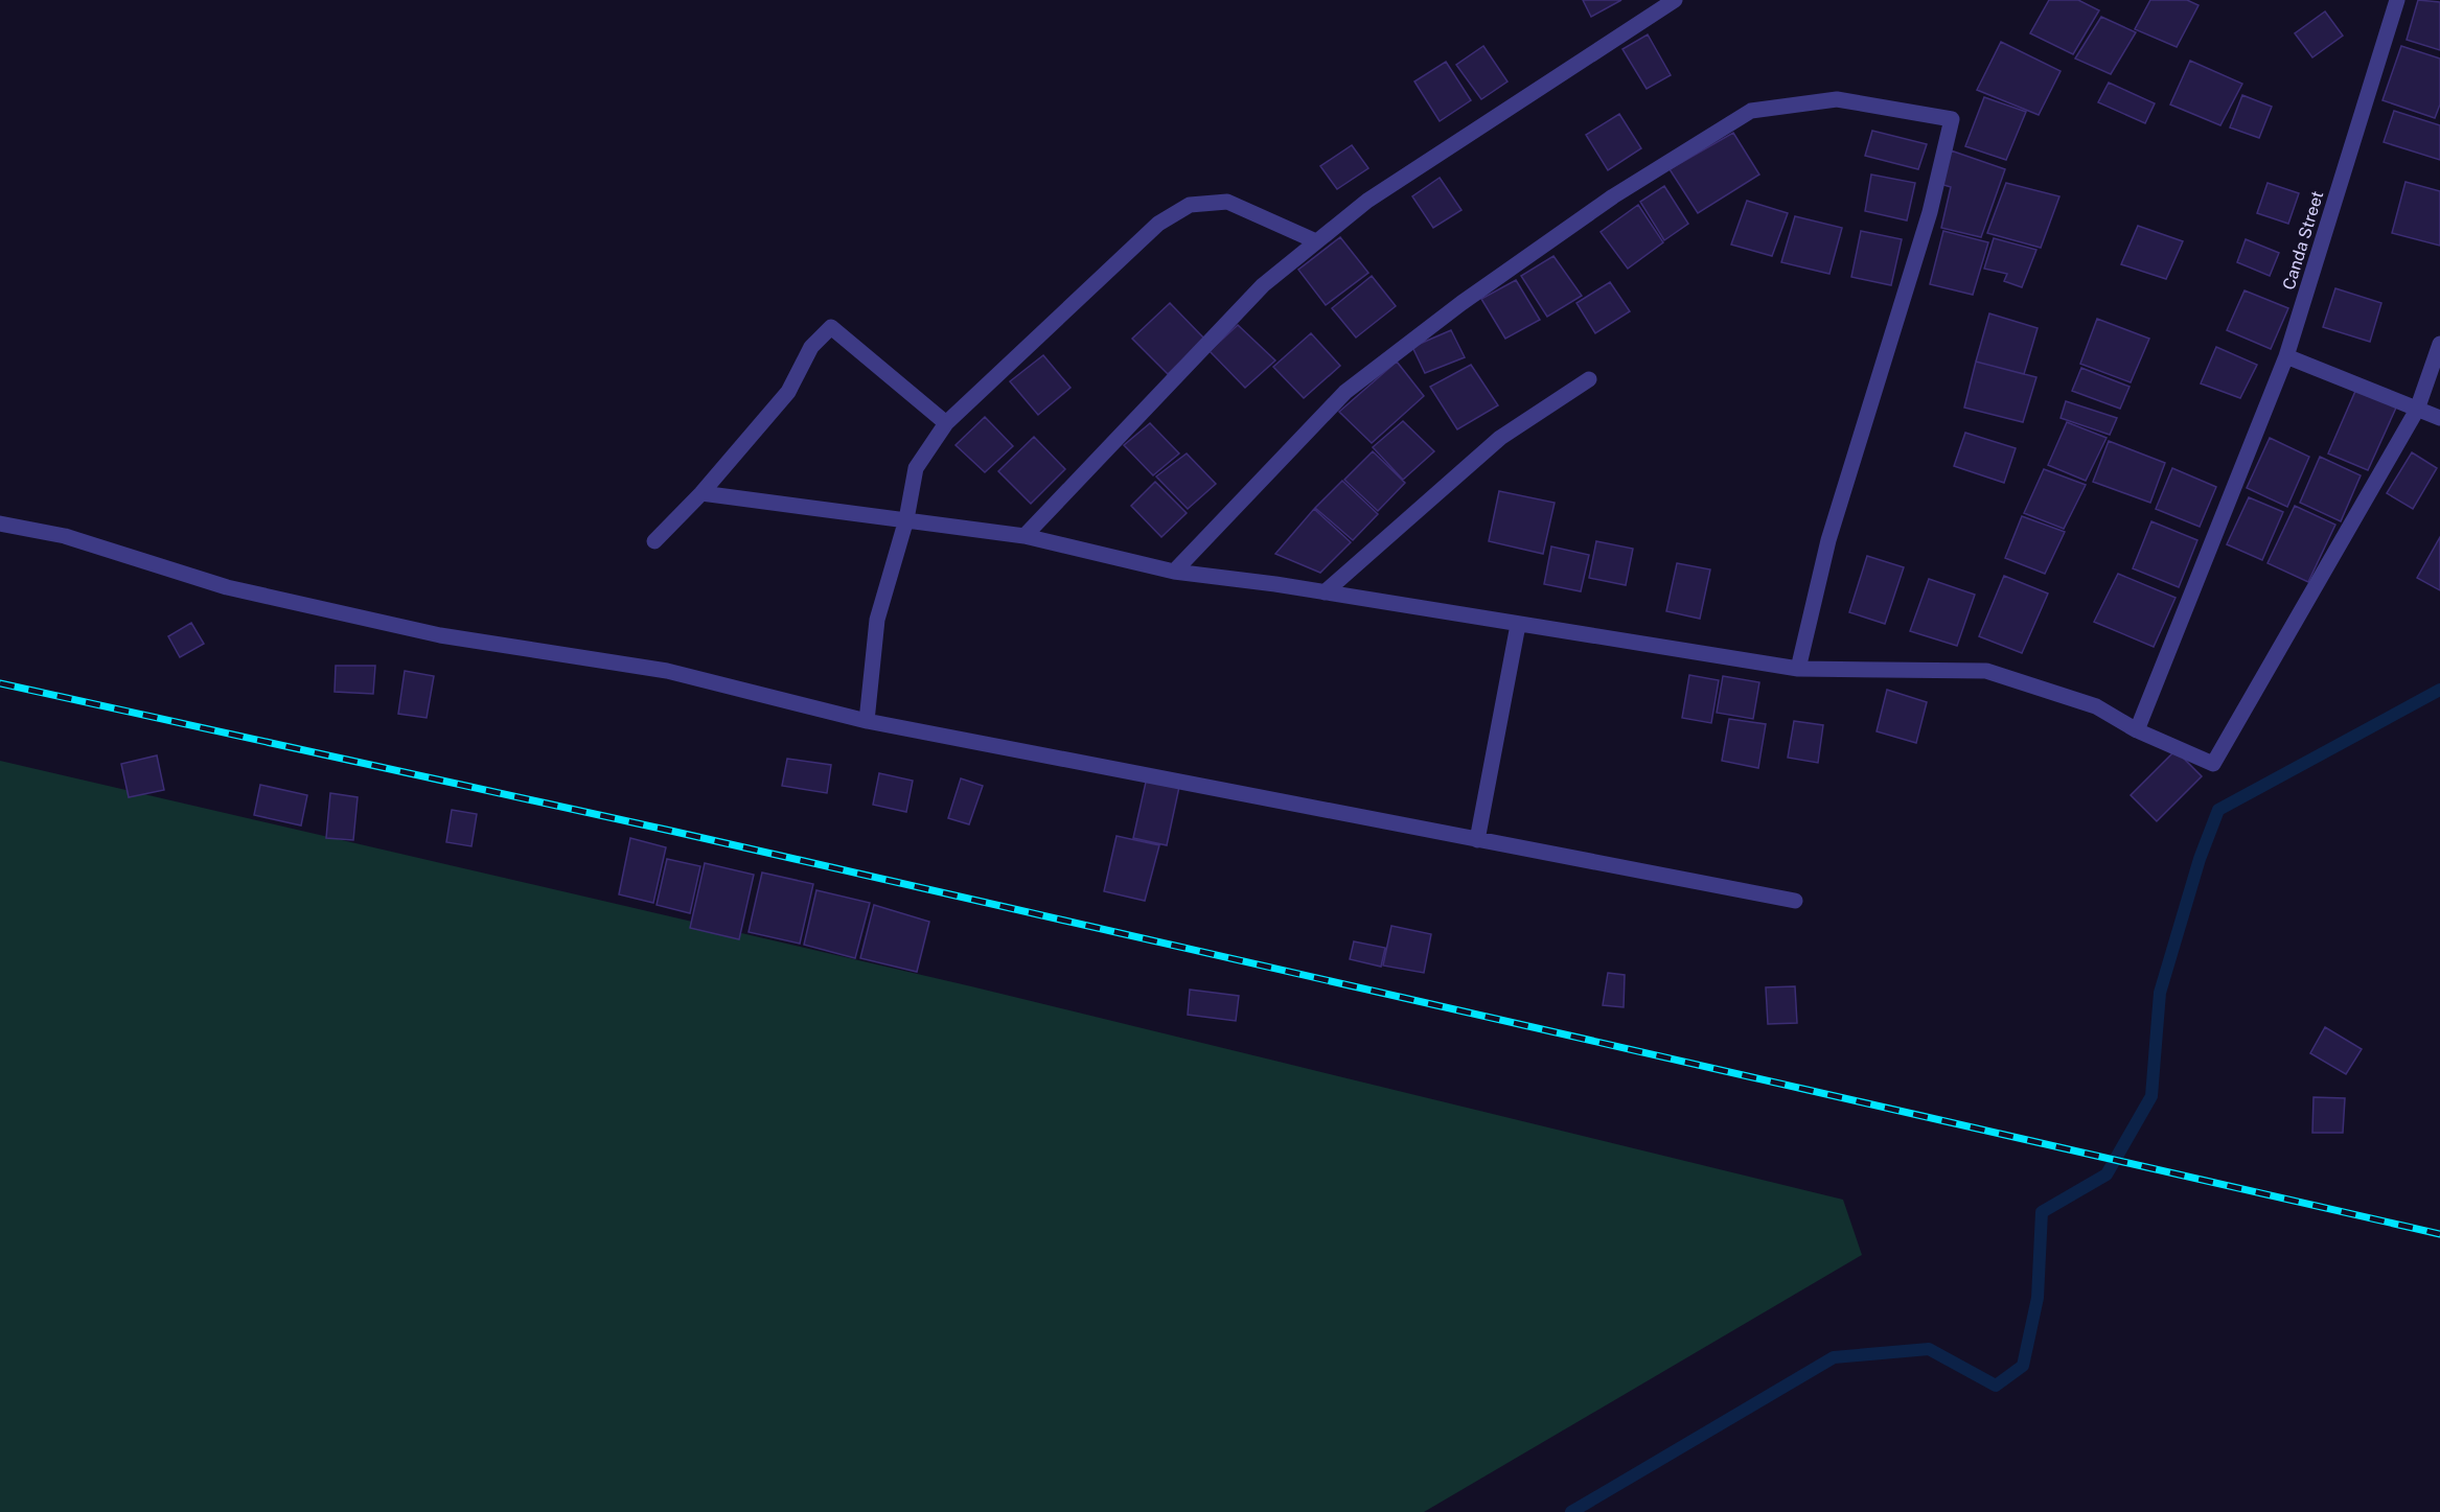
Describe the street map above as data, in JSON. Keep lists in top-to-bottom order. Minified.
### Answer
{"streets":{"street":["Canda Street"]}}
